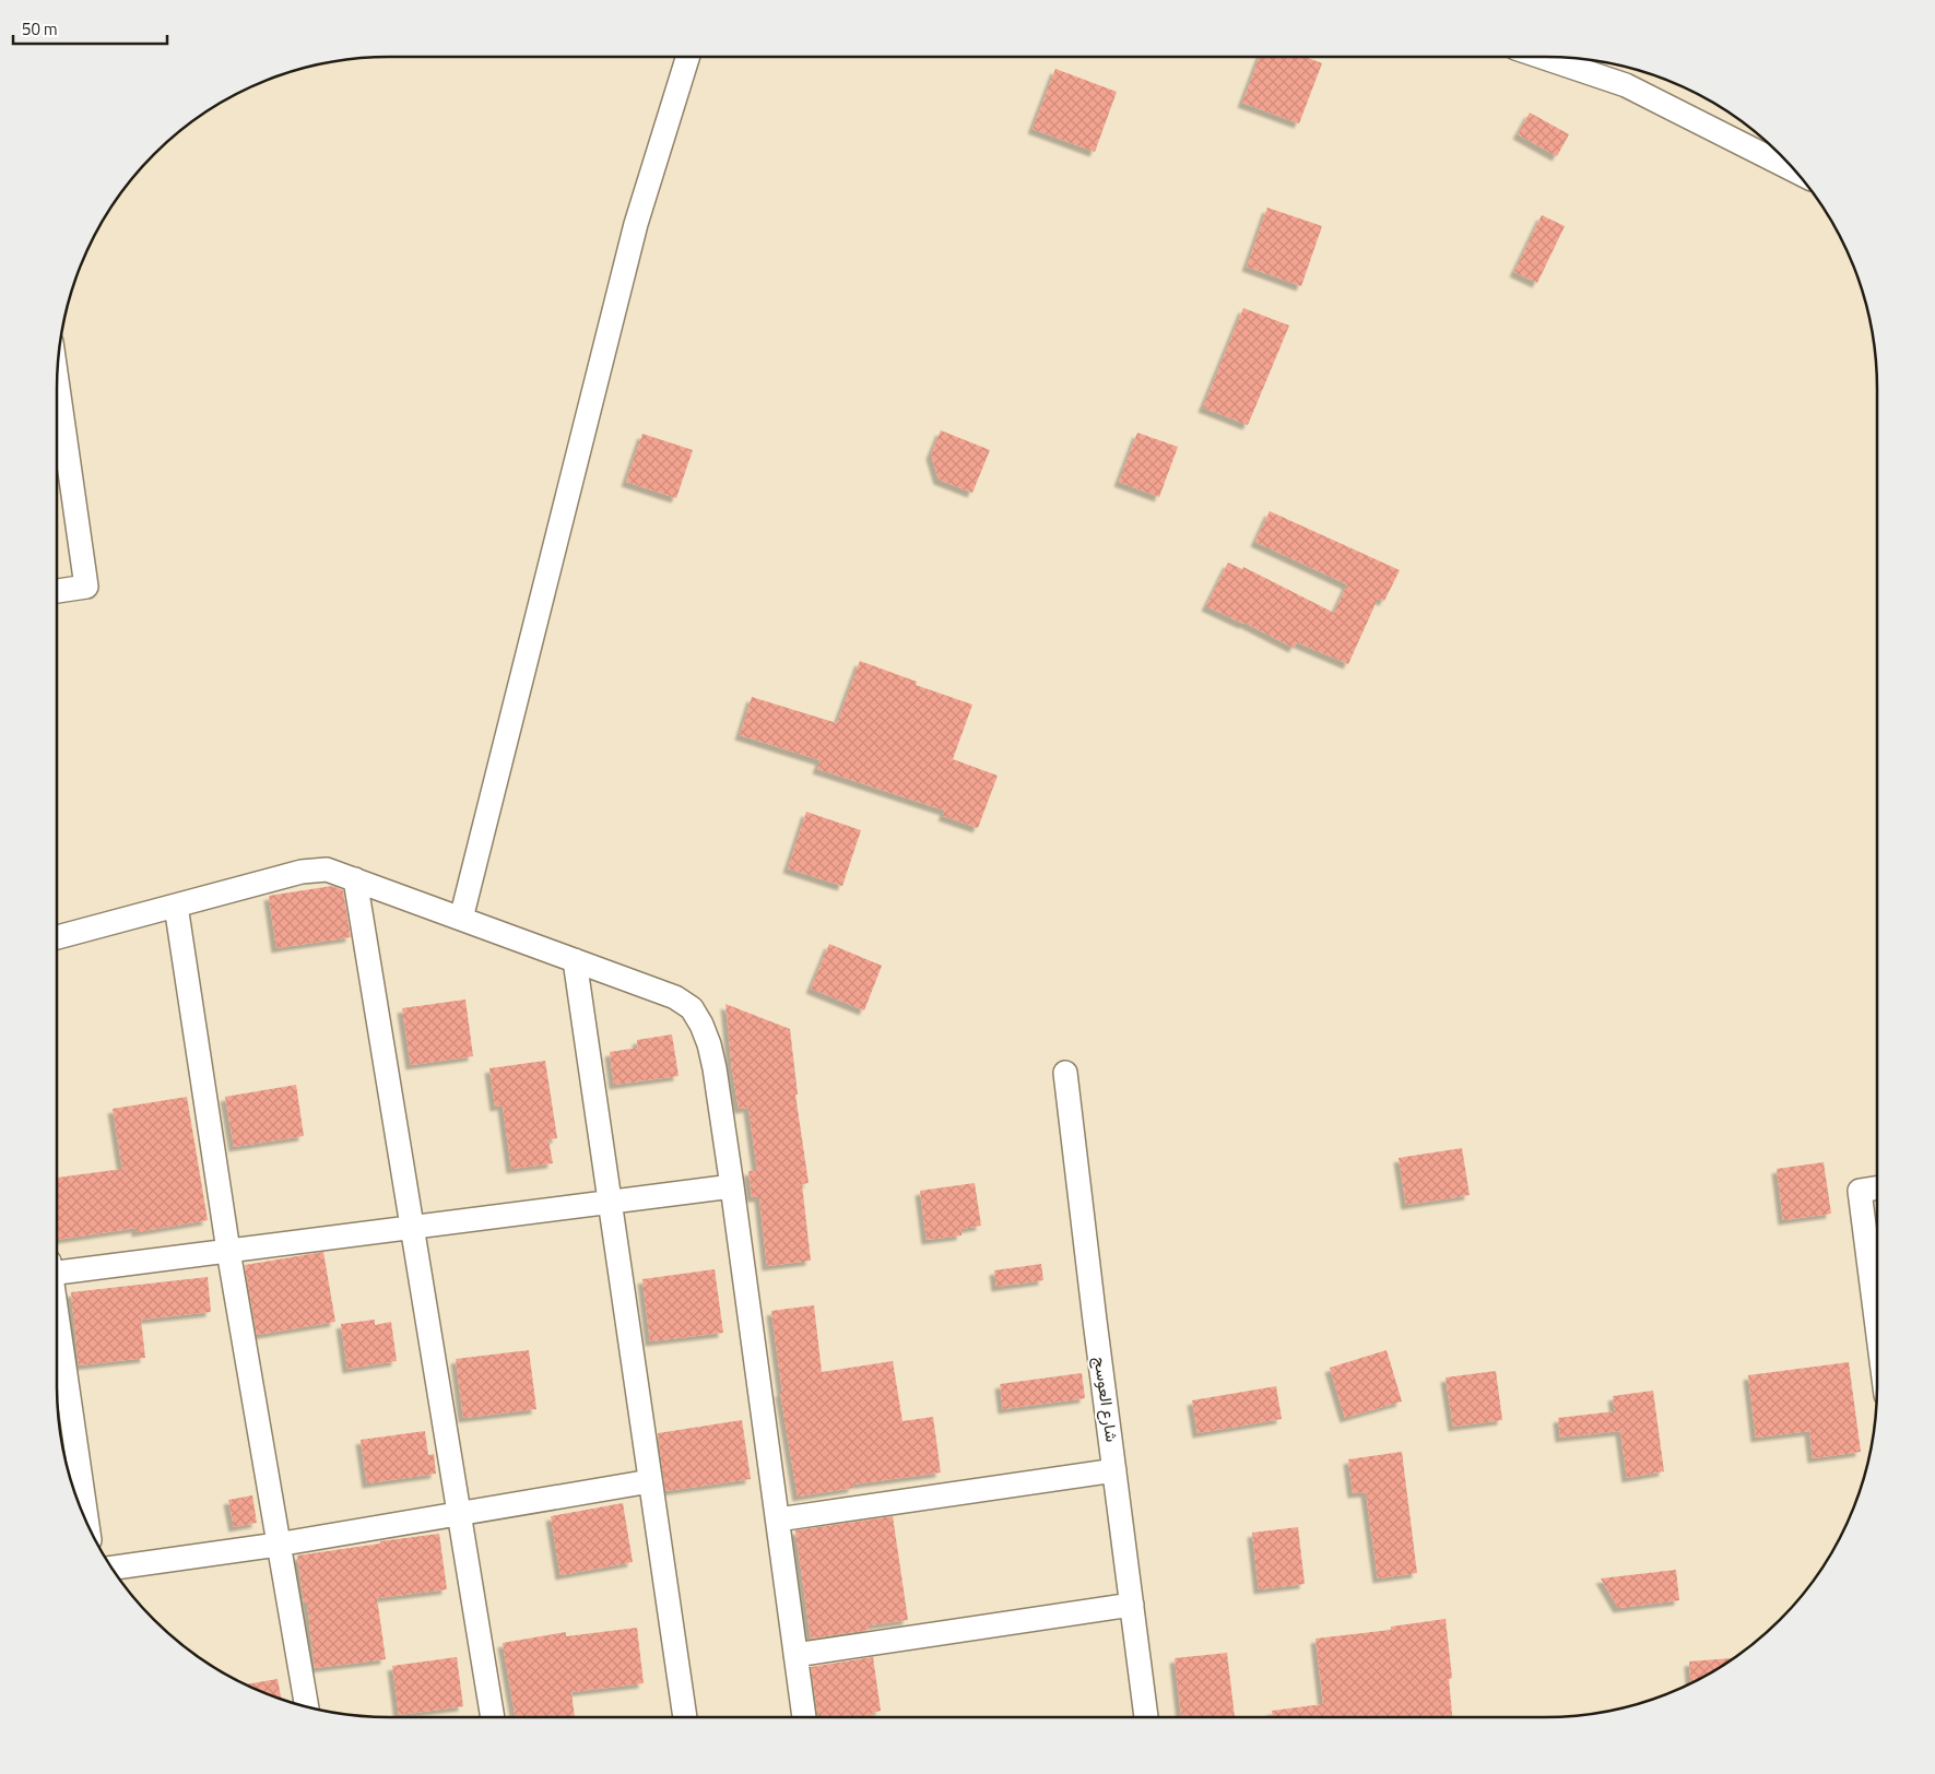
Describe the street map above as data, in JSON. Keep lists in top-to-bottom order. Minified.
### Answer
{"streets":{"street":["شارع العوسج"]},"scale_bar":"50 m"}
